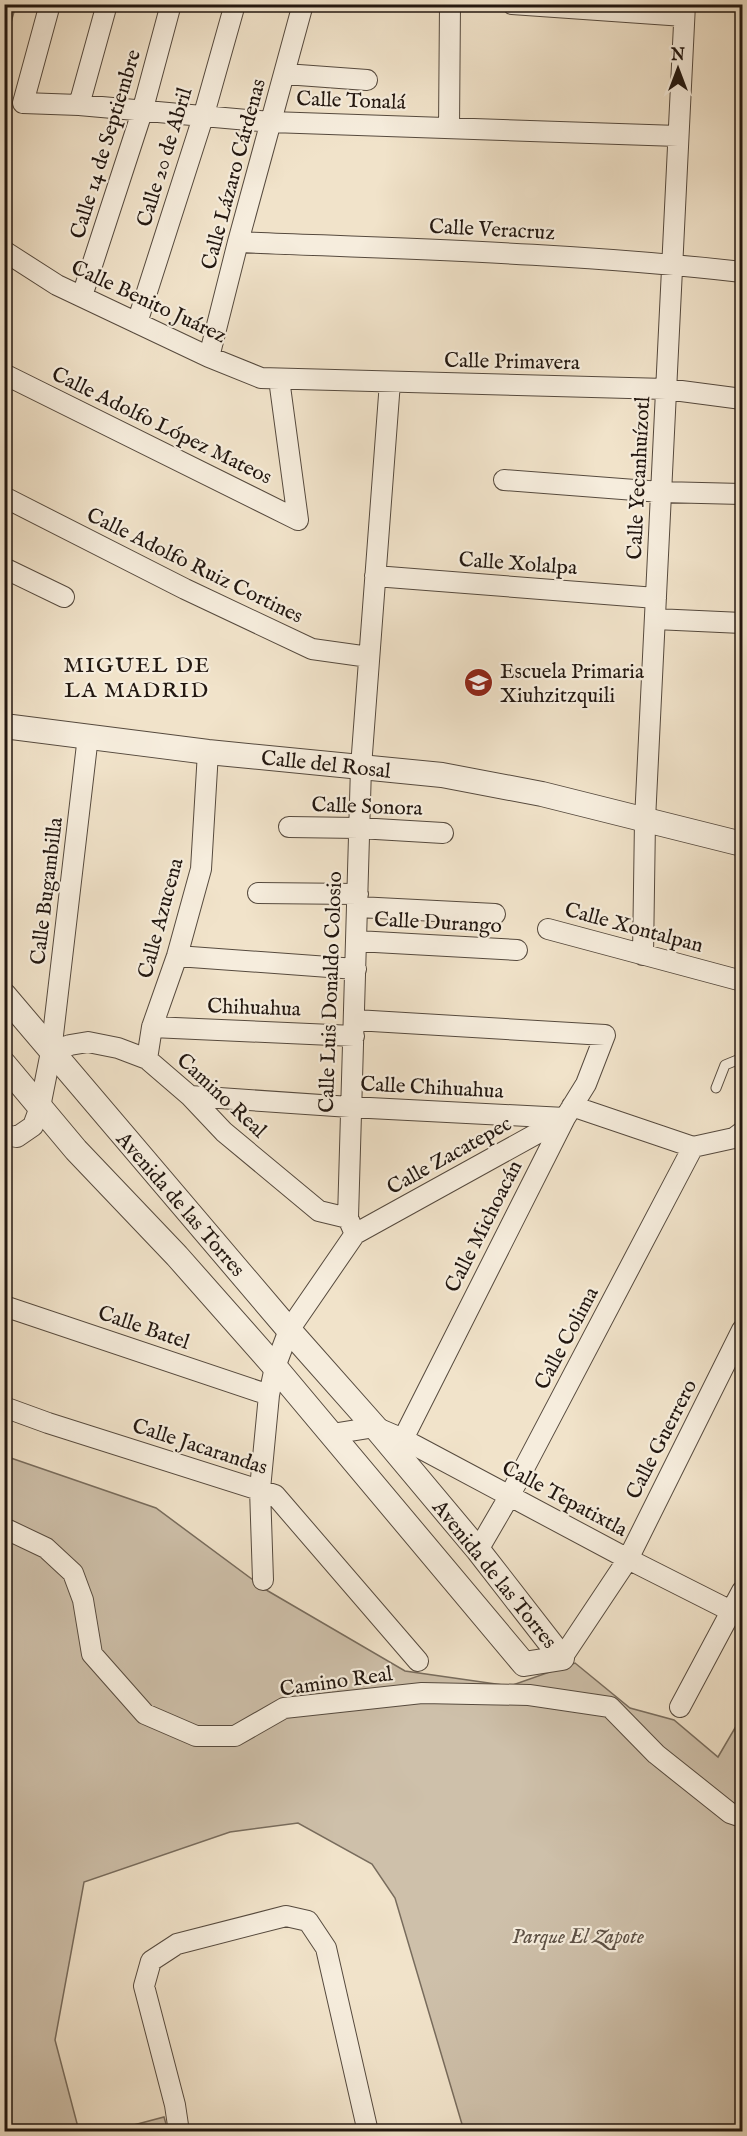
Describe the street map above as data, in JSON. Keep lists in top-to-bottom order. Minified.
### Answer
{"streets":{"street":["Calle Tonalá","Calle 14 de Septiembre","Calle 20 de Abril","Calle Lázaro Cárdenas","Calle Veracruz","Calle Benito Juárez","Calle Primavera","Calle Adolfo López Mateos","Calle Yecanhuízotl","Calle Xolalpa","Calle Adolfo Ruiz Cortines","Calle del Rosal","Calle Sonora","Calle Bugambilla","Calle Azucena","Calle Durango","Calle Xontalpan","Calle Luis Donaldo Colosio","Chihuahua","Calle Chihuahua","Camino Real","Calle Zacatepec","Avenida de las Torres","Calle Michoacán","Calle Batel","Calle Colima","Calle Guerrero","Calle Jacarandas","Calle Tepatixtla"]},"crossings":[["Calle Tonalá","Calle 14 de Septiembre"],["Calle Tonalá","Calle 20 de Abril"],["Calle Tonalá","Calle Lázaro Cárdenas"],["Calle Tonalá","Calle Yecanhuízotl"],["Calle 14 de Septiembre","Calle Benito Juárez"],["Calle 20 de Abril","Calle Benito Juárez"],["Calle Lázaro Cárdenas","Calle Veracruz"],["Calle Lázaro Cárdenas","Calle Benito Juárez"],["Calle Veracruz","Calle Yecanhuízotl"],["Calle Benito Juárez","Calle Primavera"],["Calle Benito Juárez","Calle Adolfo López Mateos"],["Calle Primavera","Calle Adolfo López Mateos"],["Calle Primavera","Calle Yecanhuízotl"],["Calle Primavera","Calle Luis Donaldo Colosio"],["Calle Yecanhuízotl","Calle Xolalpa"],["Calle Yecanhuízotl","Calle del Rosal"],["Calle Yecanhuízotl","Calle Xontalpan"],["Calle Xolalpa","Calle Luis Donaldo Colosio"],["Calle Adolfo Ruiz Cortines","Calle Luis Donaldo Colosio"],["Calle del Rosal","Calle Bugambilla"],["Calle del Rosal","Calle Azucena"],["Calle del Rosal","Calle Luis Donaldo Colosio"],["Calle Sonora","Calle Luis Donaldo Colosio"],["Calle Bugambilla","Camino Real"],["Calle Bugambilla","Avenida de las Torres"],["Calle Azucena","Chihuahua"],["Calle Azucena","Camino Real"],["Calle Durango","Calle Luis Donaldo Colosio"],["Calle Luis Donaldo Colosio","Chihuahua"],["Calle Luis Donaldo Colosio","Calle Chihuahua"],["Calle Luis Donaldo Colosio","Camino Real"],["Calle Luis Donaldo Colosio","Calle Zacatepec"],["Calle Luis Donaldo Colosio","Calle Michoacán"],["Chihuahua","Calle Michoacán"],["Calle Chihuahua","Camino Real"],["Calle Chihuahua","Calle Zacatepec"],["Calle Chihuahua","Calle Michoacán"],["Calle Chihuahua","Calle Colima"],["Camino Real","Calle Zacatepec"],["Camino Real","Avenida de las Torres"],["Calle Zacatepec","Calle Michoacán"],["Avenida de las Torres","Calle Colima"],["Avenida de las Torres","Calle Guerrero"],["Avenida de las Torres","Calle Tepatixtla"],["Calle Michoacán","Calle Tepatixtla"],["Calle Colima","Calle Tepatixtla"],["Calle Guerrero","Calle Tepatixtla"]],"districts":["MIGUEL DE LA MADRID"],"parks":["Parque El Zapote"],"places":{"school or university":["Escuela Primaria Xiuhzitzquili"]},"north":"top"}
